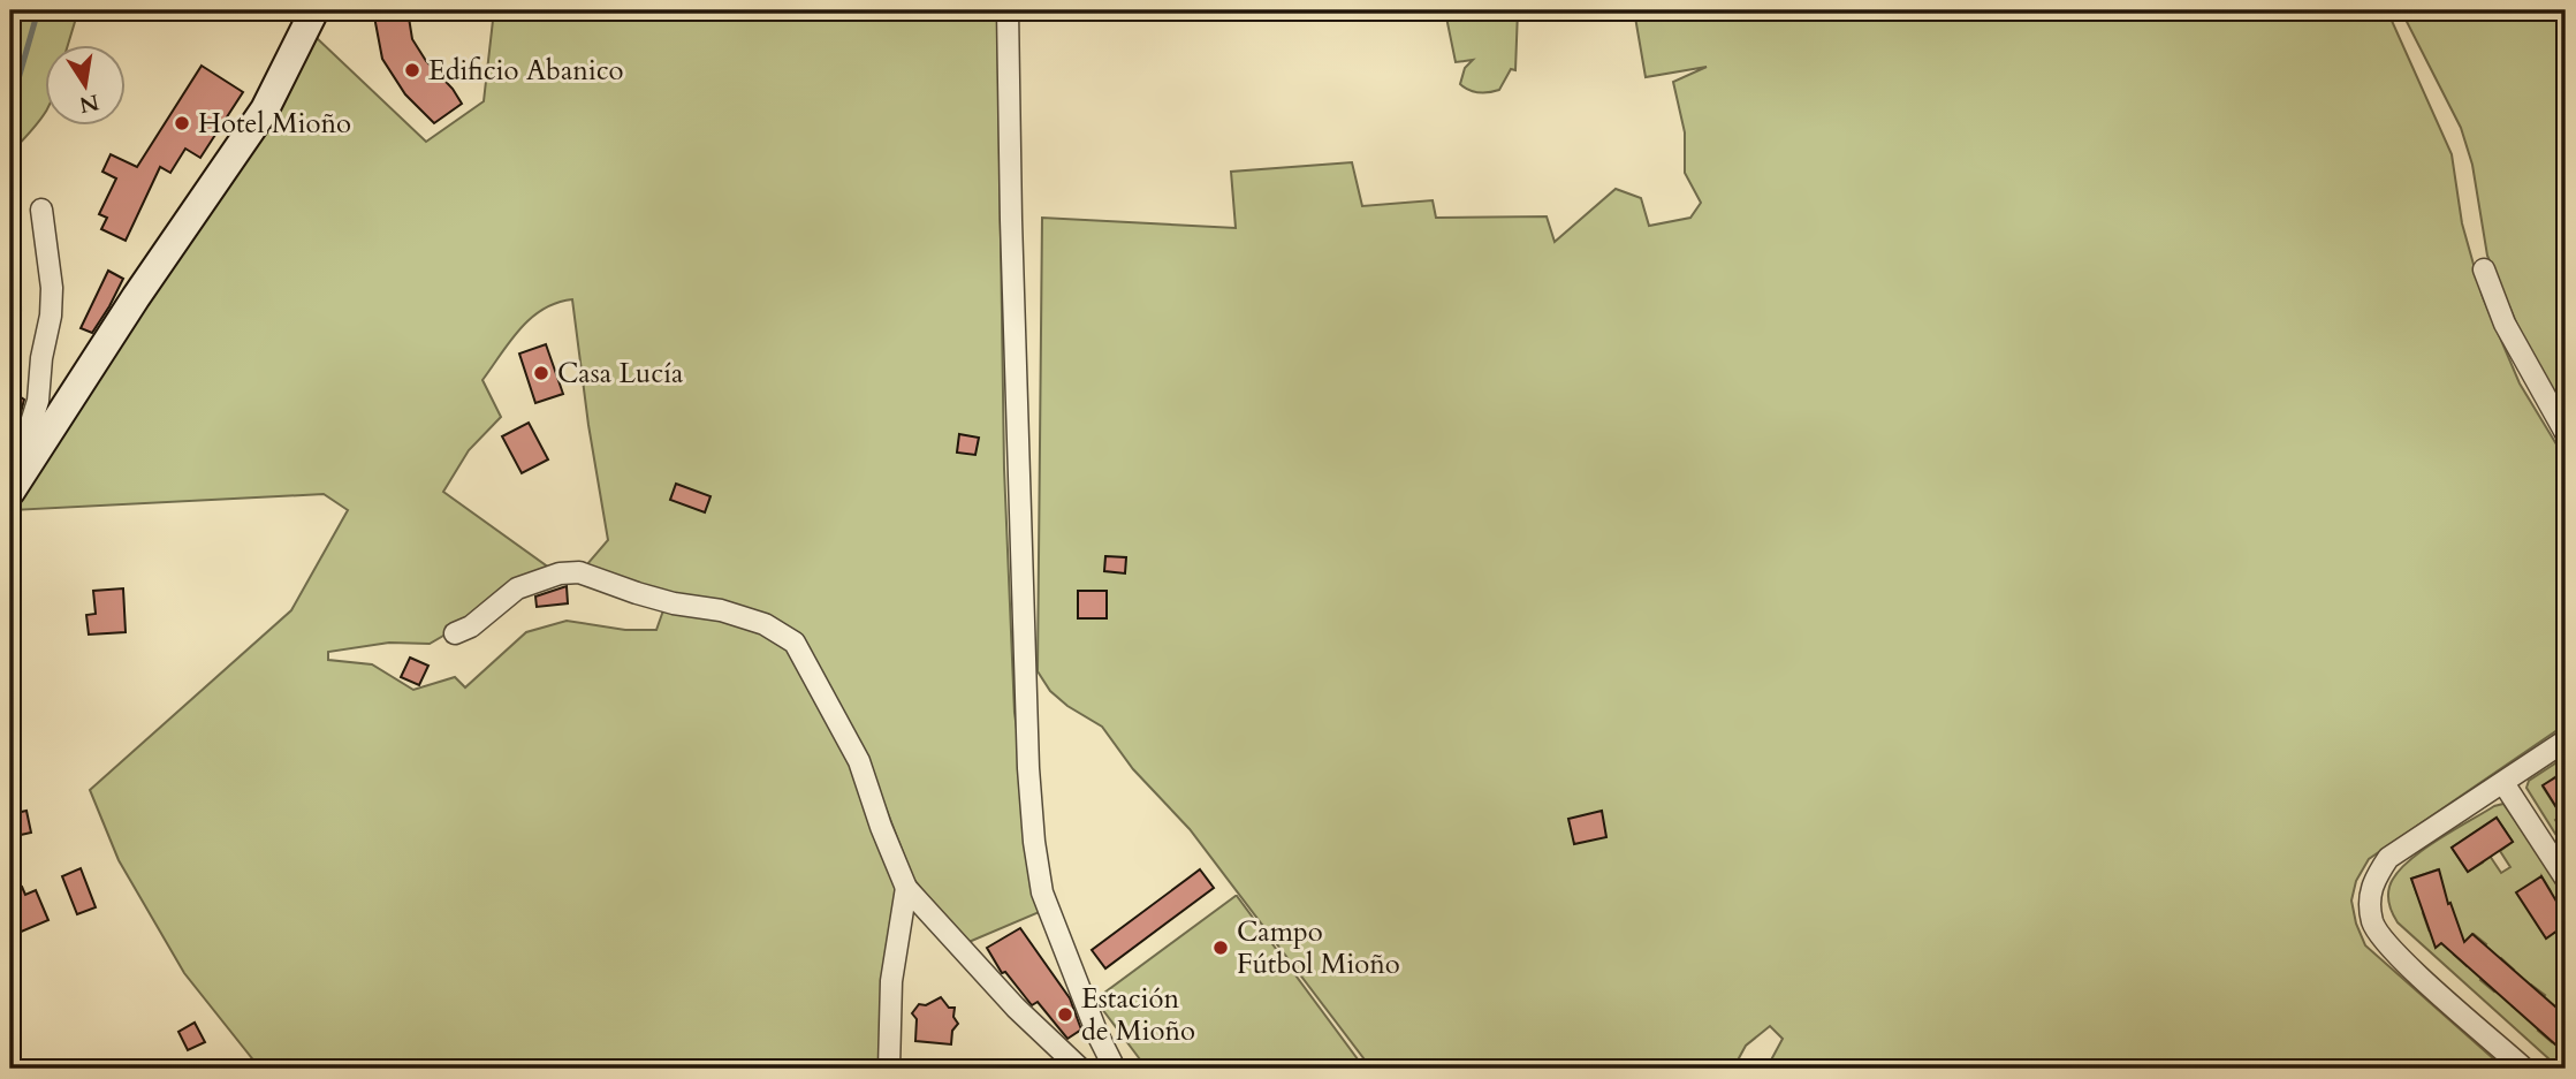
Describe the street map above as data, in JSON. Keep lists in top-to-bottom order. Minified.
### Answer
{"places":["Edificio Abanico","Hotel Mioño","Casa Lucía","Campo Fútbol Mioño","Estación de Mioño"],"north":"bottom"}
